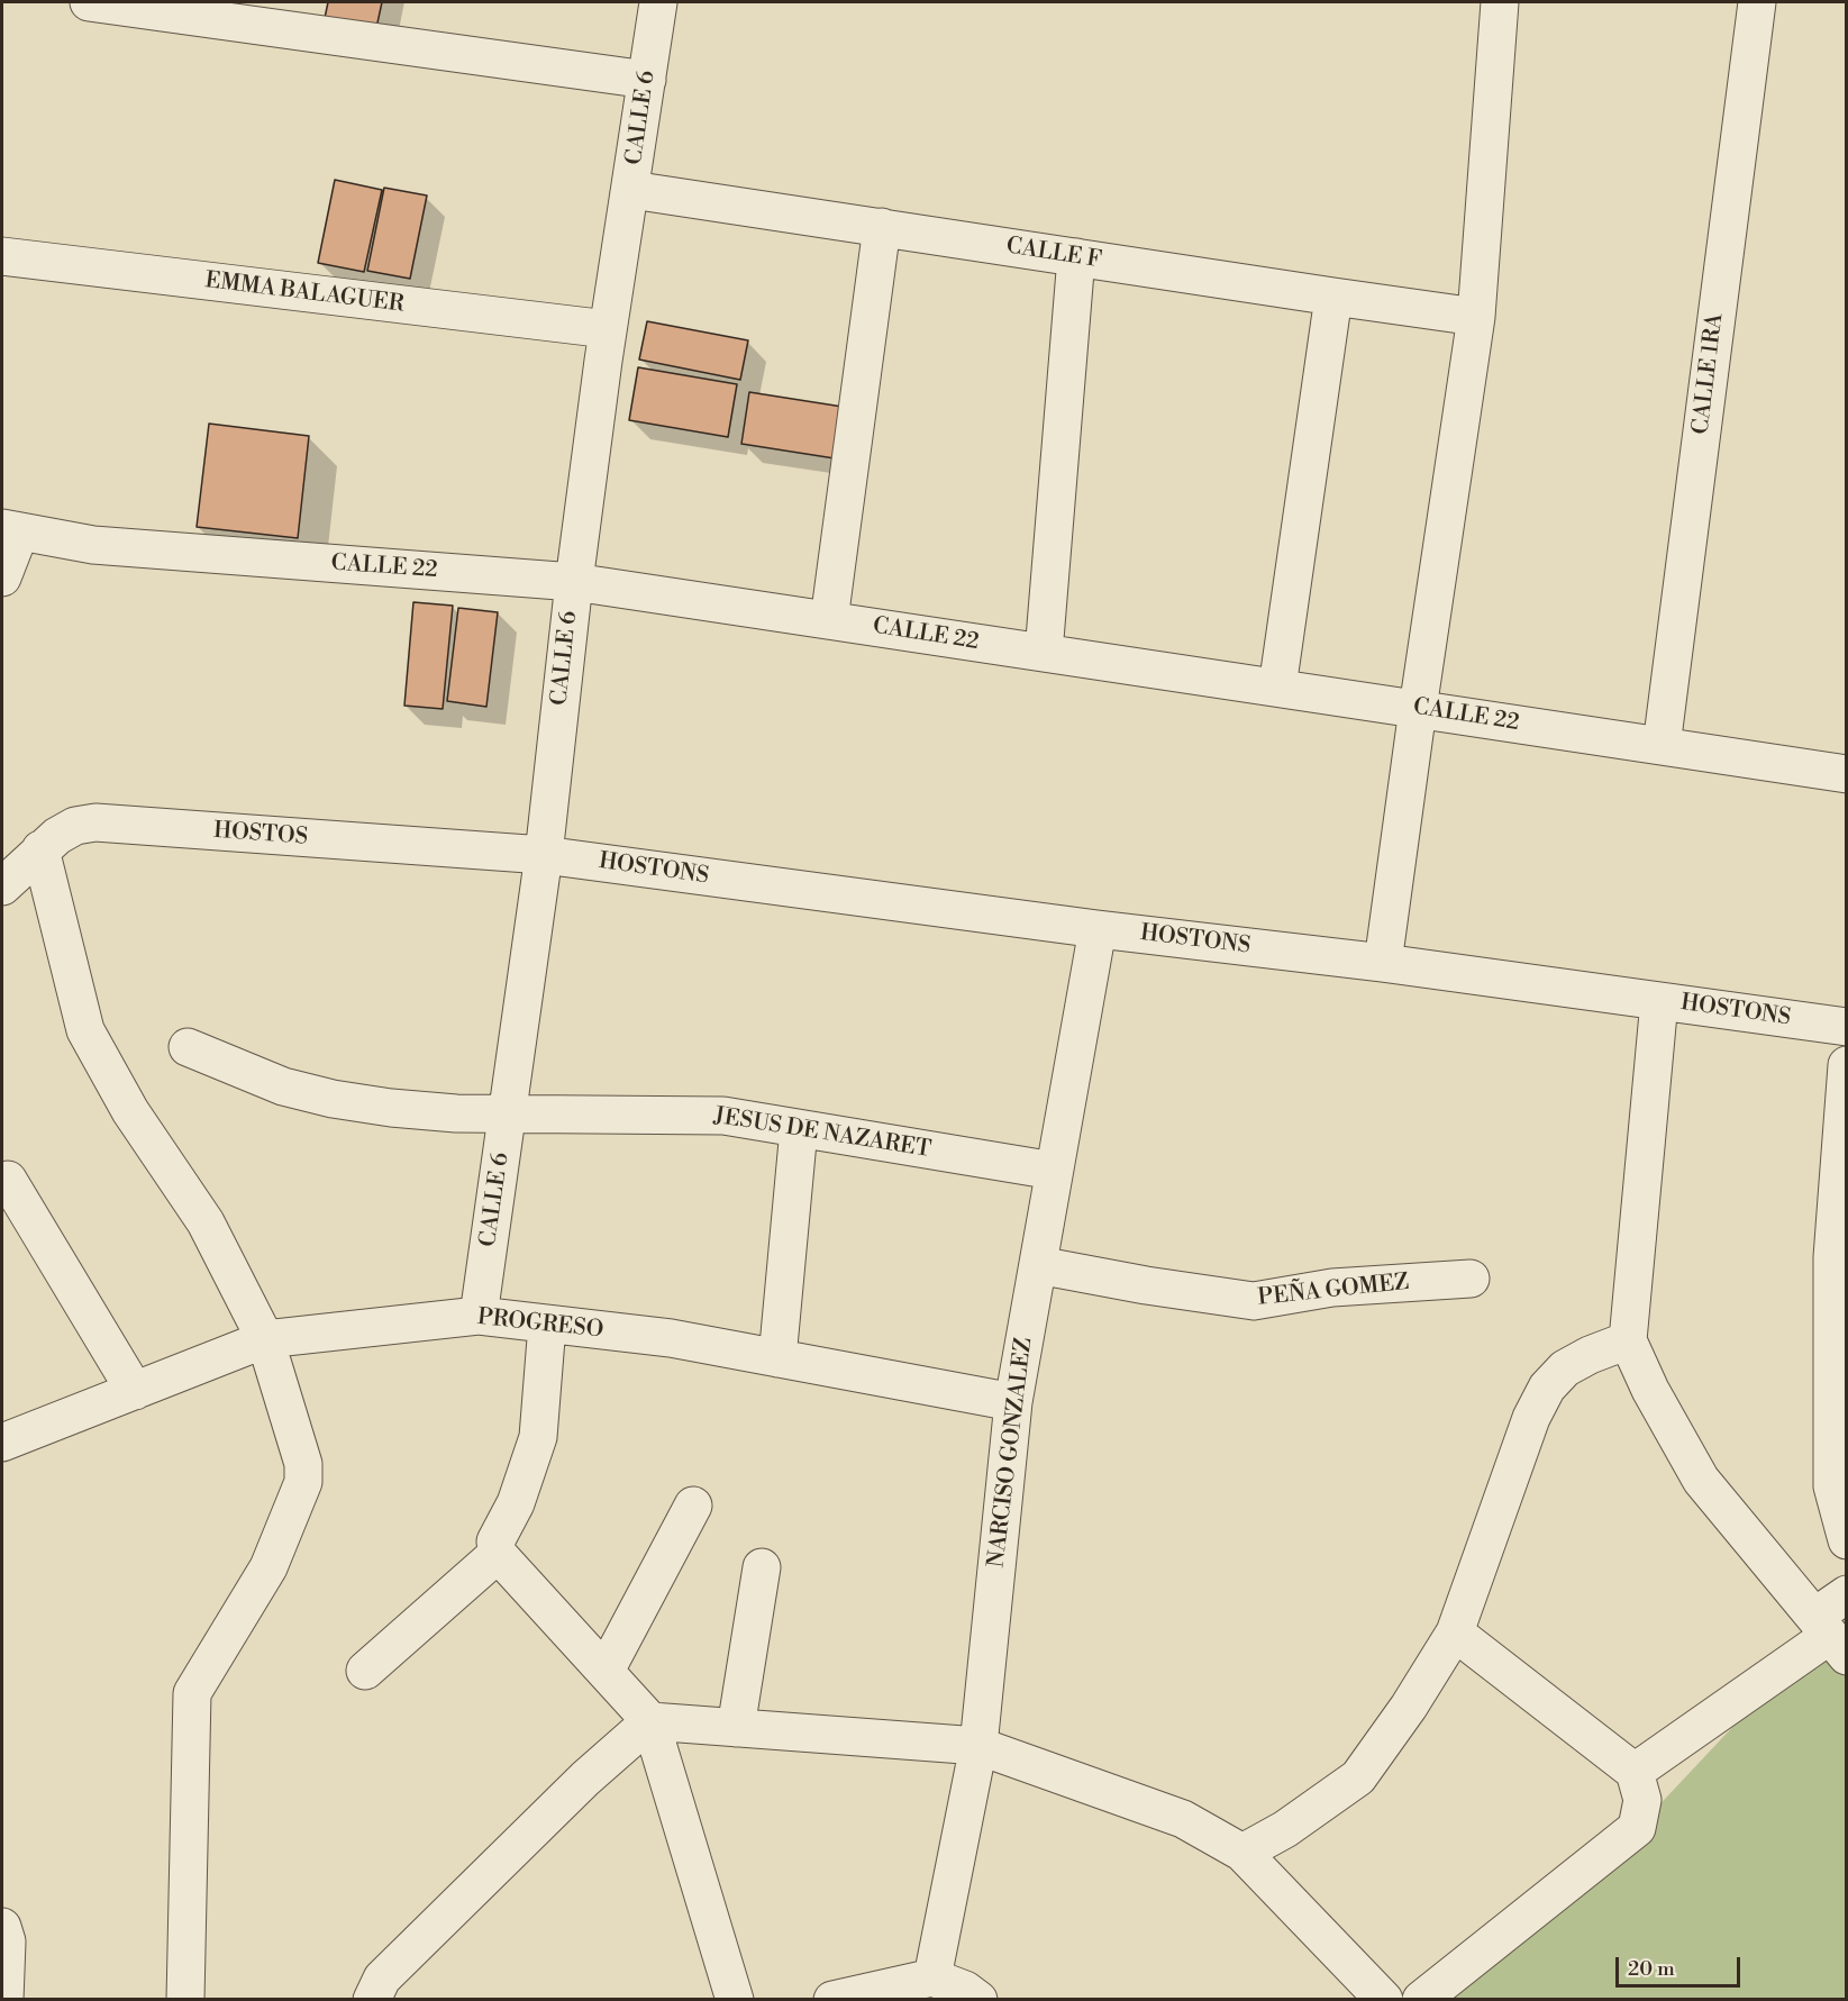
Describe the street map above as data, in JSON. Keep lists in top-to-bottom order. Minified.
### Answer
{"streets":{"street":["CALLE 6","CALLE F","EMMA BALAGUER","CALLE 1RA","CALLE 22","HOSTOS","HOSTONS","JESUS DE NAZARET","PEÑA GOMEZ","PROGRESO","NARCISO GONZALEZ"]},"crossings":[["CALLE 6","CALLE F"],["CALLE 6","EMMA BALAGUER"],["CALLE 6","CALLE 22"],["CALLE 6","HOSTOS"],["CALLE 6","HOSTONS"],["CALLE 6","JESUS DE NAZARET"],["CALLE 6","PROGRESO"],["CALLE 1RA","CALLE 22"],["HOSTOS","HOSTONS"],["HOSTONS","NARCISO GONZALEZ"],["JESUS DE NAZARET","NARCISO GONZALEZ"],["PEÑA GOMEZ","NARCISO GONZALEZ"],["PROGRESO","NARCISO GONZALEZ"]],"scale_bar":"20 m"}
